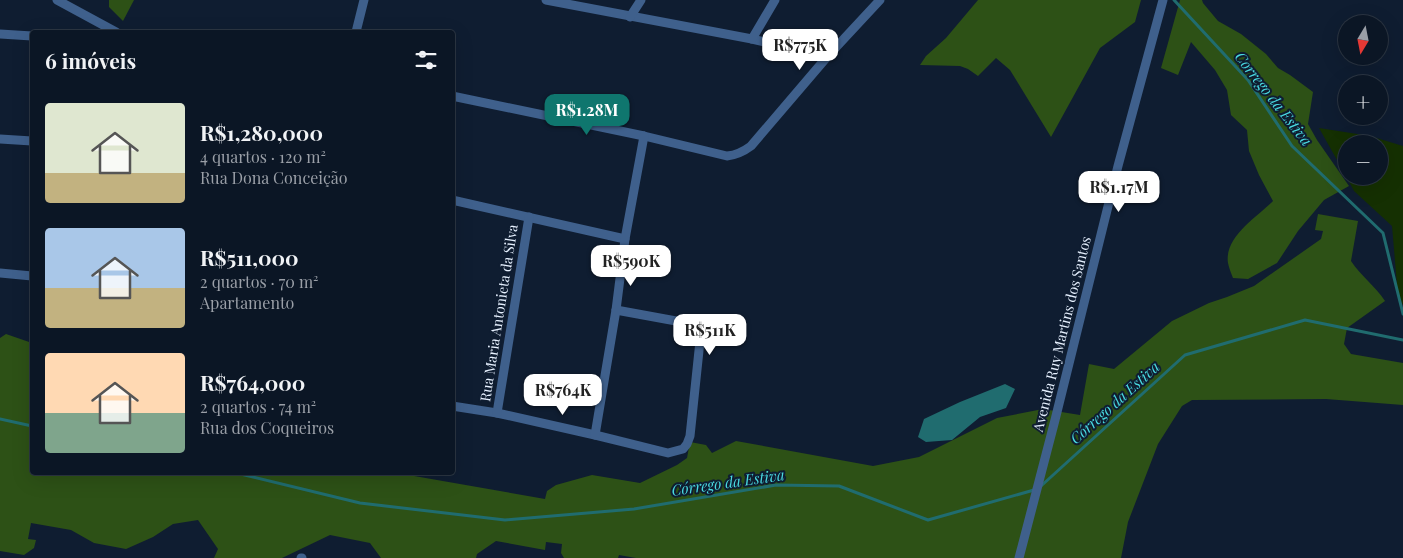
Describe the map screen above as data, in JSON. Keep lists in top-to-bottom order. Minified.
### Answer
{"streets":{"street":["Rua Maria Antonieta da Silva","Avenida Ruy Martins dos Santos"]},"water":["Corrego da Estiva","Córrego da Estiva"],"north":"bottom","page":{"map_buttons":["+","−"],"price":["R$775K","R$1.28M","R$1.17M","R$590K","R$511K","R$764K"],"heading":"6 imóveis","list":[{"name":"R$1,280,000","note":"4 quartos · 120 m² · Rua Dona Conceição"},{"name":"R$511,000","note":"2 quartos · 70 m² · Apartamento"},{"name":"R$764,000","note":"2 quartos · 74 m² · Rua dos Coqueiros"}]}}
